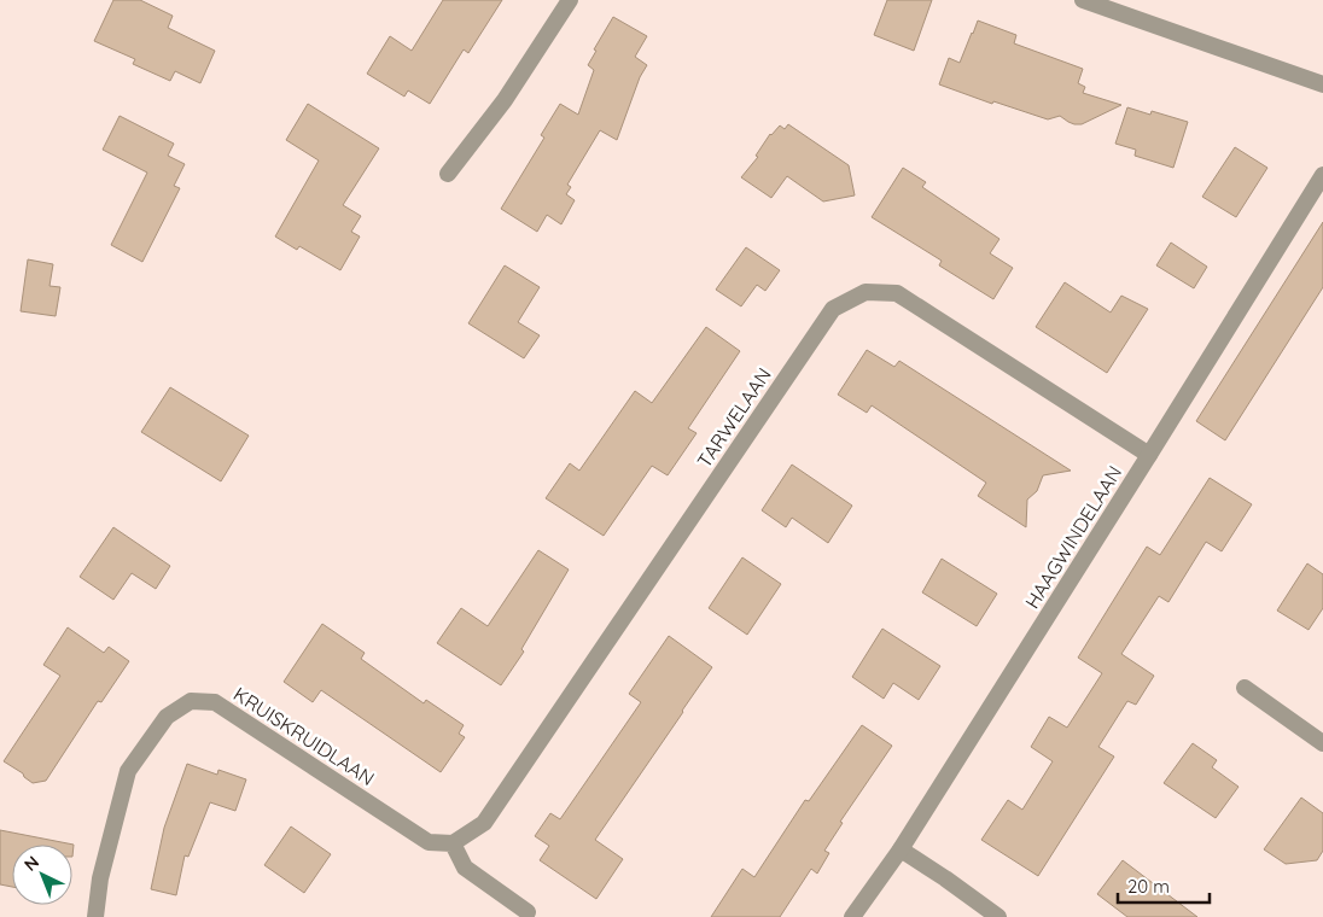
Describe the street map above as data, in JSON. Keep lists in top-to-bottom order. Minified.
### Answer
{"streets":{"street":["TARWELAAN","HAAGWINDELAAN","KRUISKRUIDLAAN"]},"crossings":[["TARWELAAN","HAAGWINDELAAN"],["TARWELAAN","KRUISKRUIDLAAN"]],"scale_bar":"20 m","north":"top left"}
